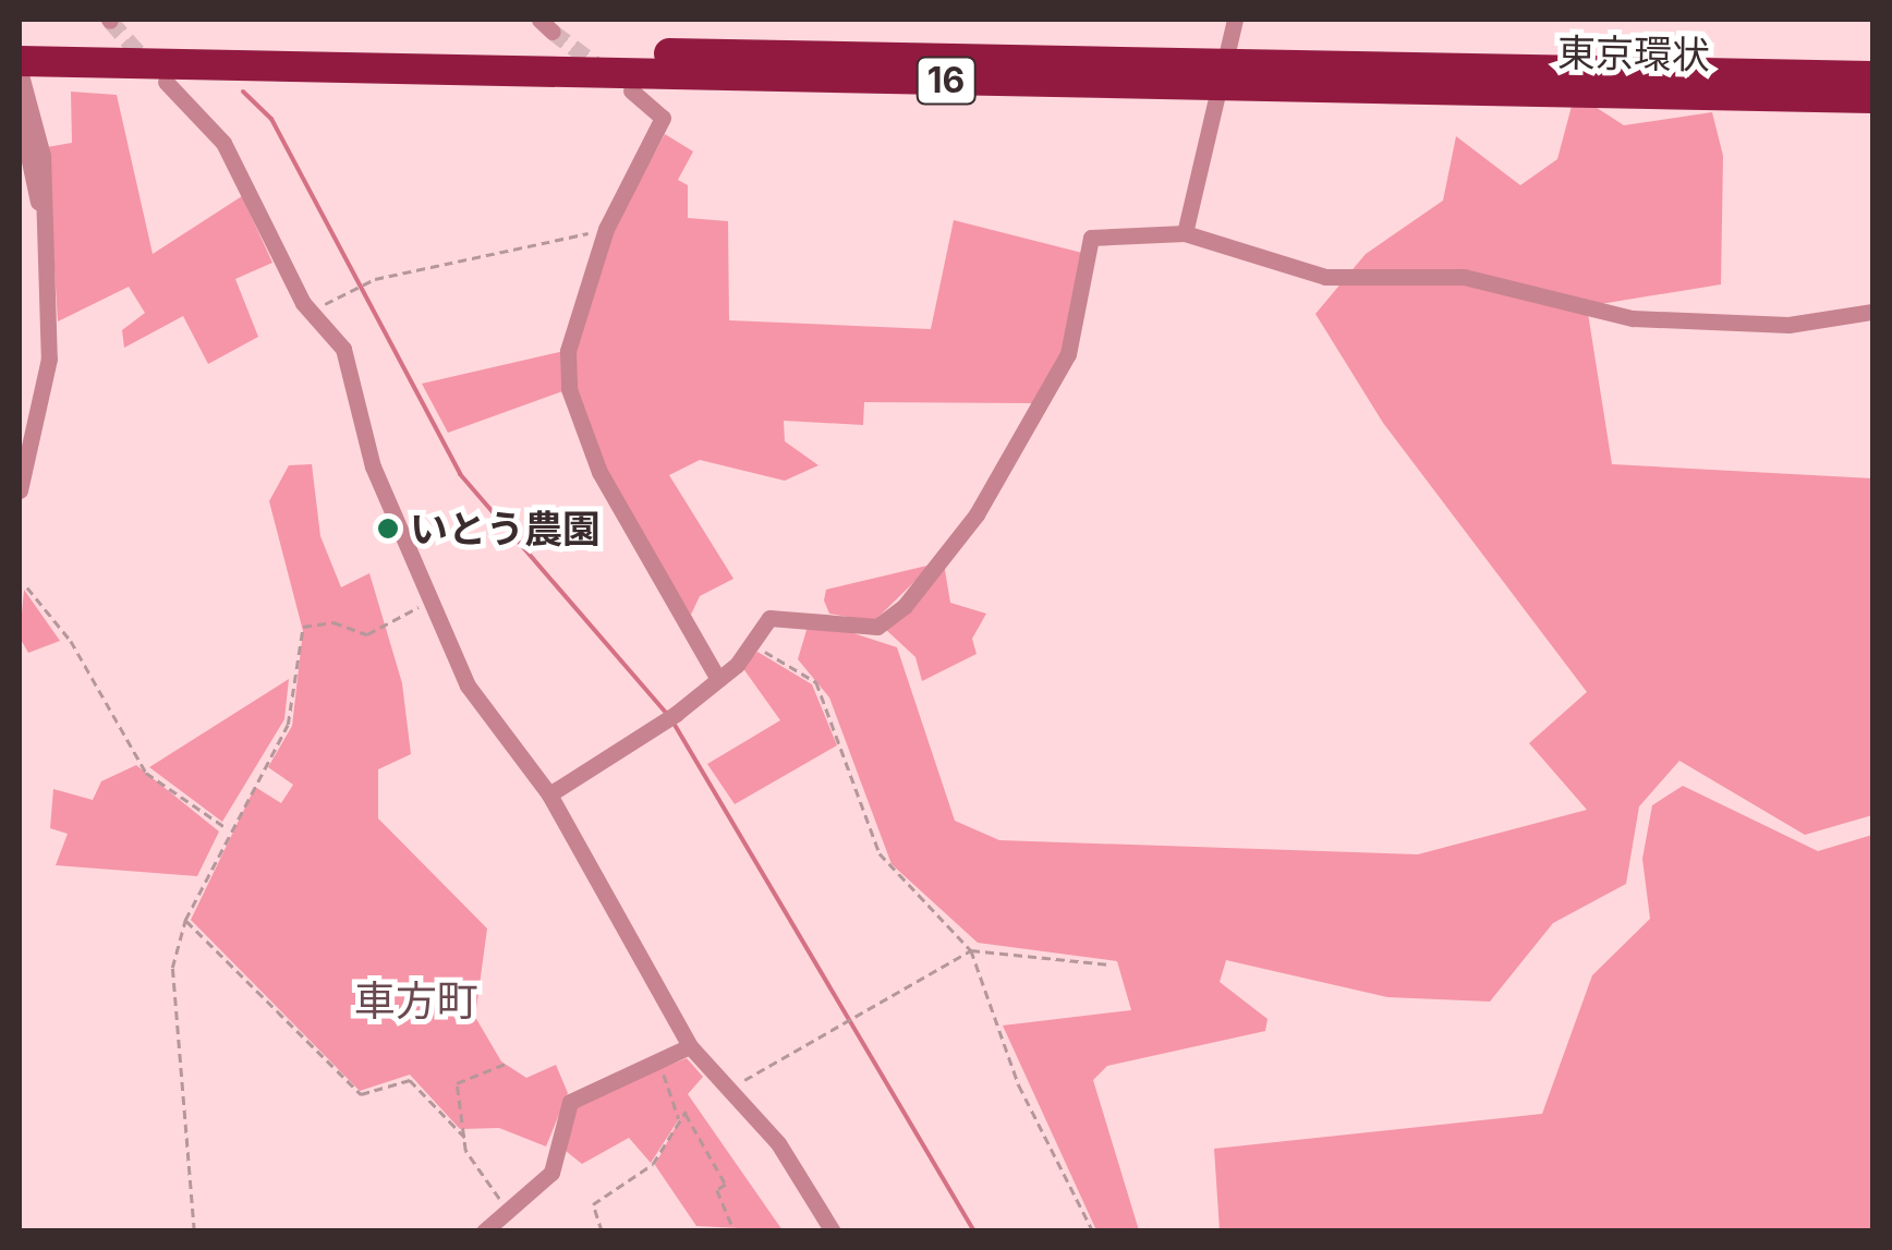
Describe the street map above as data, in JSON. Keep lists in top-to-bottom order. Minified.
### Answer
{"streets":{"highway":["東京環状","16"]},"districts":["車方町"],"places":["いとう農園"]}
